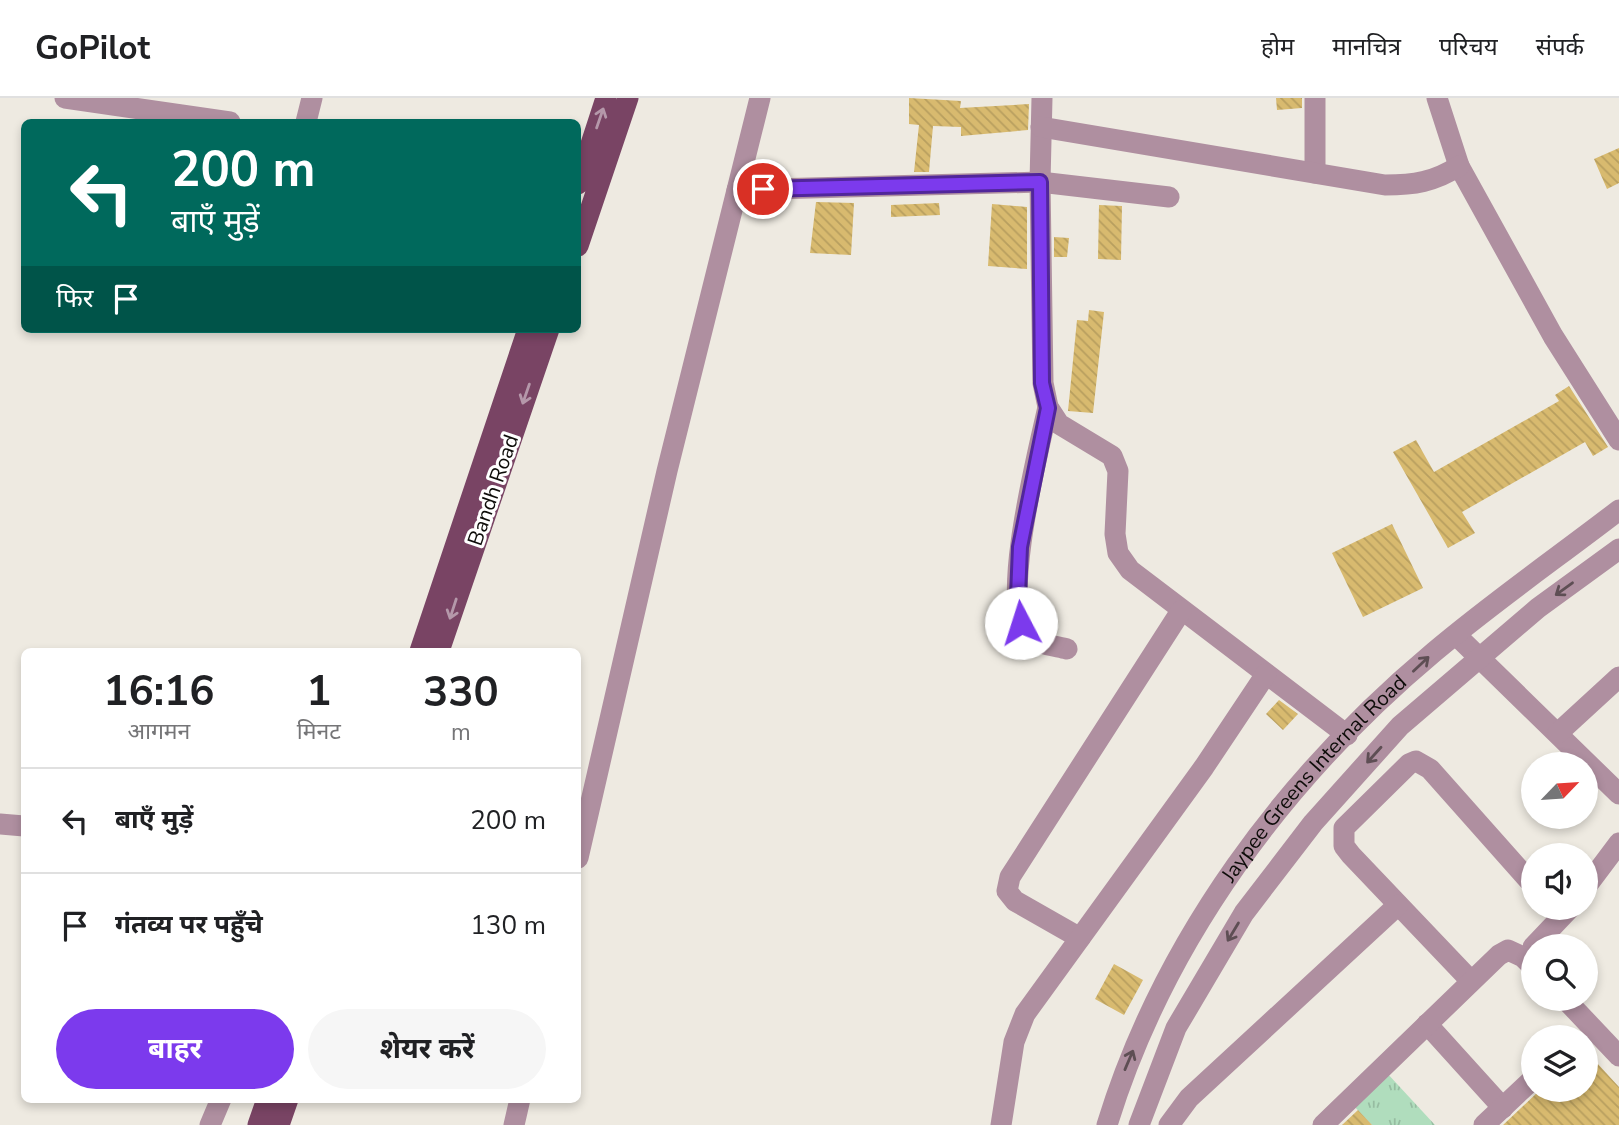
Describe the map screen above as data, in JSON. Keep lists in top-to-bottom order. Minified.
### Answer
{"streets":{"main road":["Bandh Road"],"street":["Jaypee Greens Internal Road"]},"north":"top right","page":{"header":"GoPilot","nav":["होम","मानचित्र","परिचय","संपर्क"],"turn":["200 m","बाएँ मुड़ें"],"then":"फिर","eta":["16:16","आगमन","1","मिनट","330","m"],"list":[{"name":"बाएँ मुड़ें","value":"200 m"},{"name":"गंतव्य पर पहुँचे","value":"130 m"}],"buttons":["बाहर","शेयर करें"]}}
